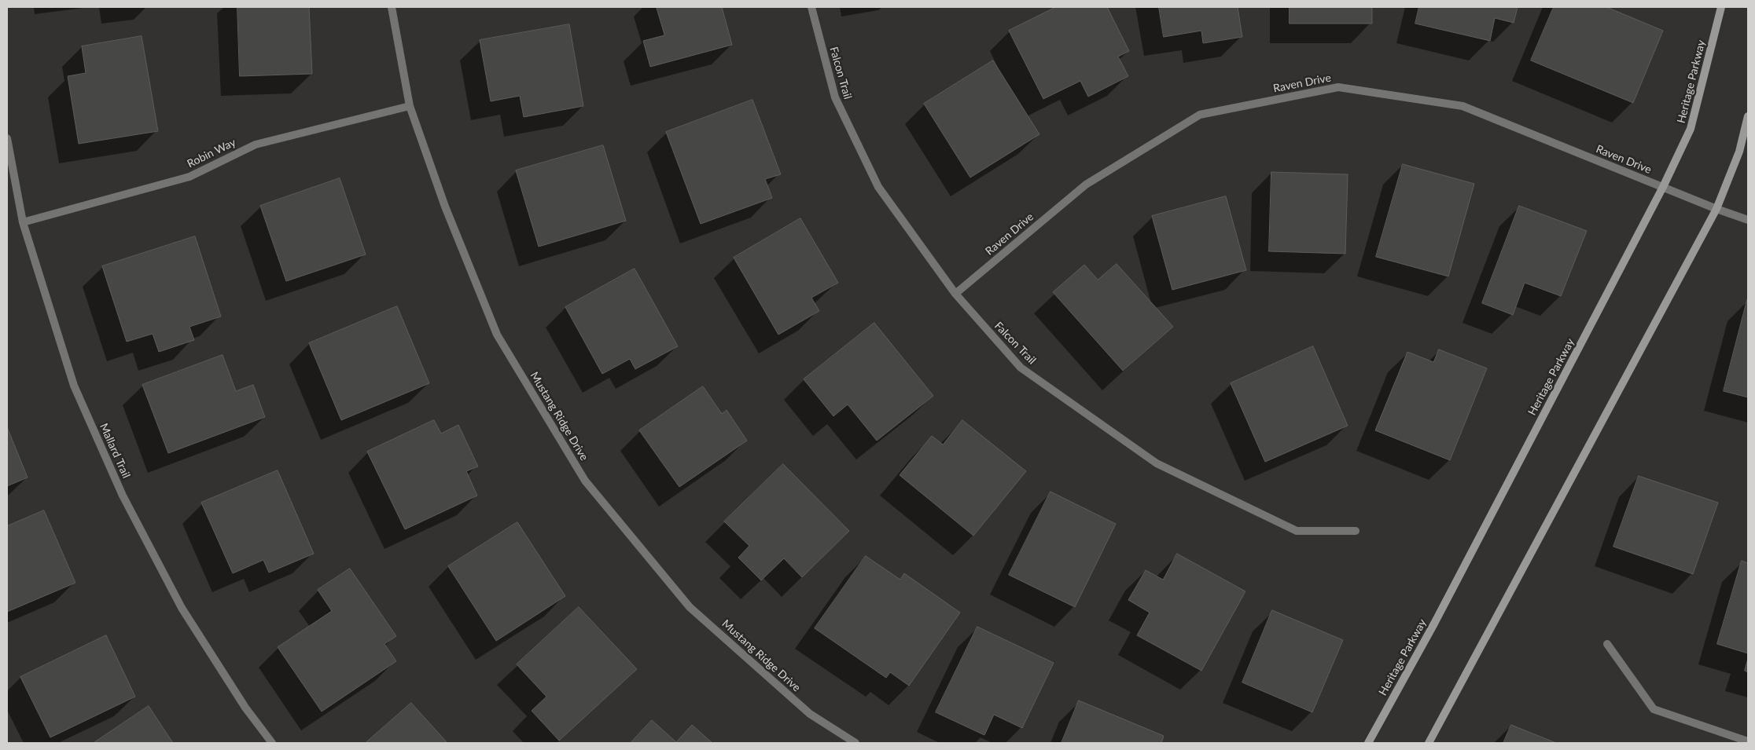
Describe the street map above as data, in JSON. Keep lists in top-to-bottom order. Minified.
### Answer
{"streets":{"main road":["Heritage Parkway"],"street":["Falcon Trail","Raven Drive","Robin Way","Mustang Ridge Drive","Mallard Trail"]},"crossings":[["Falcon Trail","Raven Drive"],["Heritage Parkway","Raven Drive"],["Robin Way","Mustang Ridge Drive"],["Robin Way","Mallard Trail"]]}
